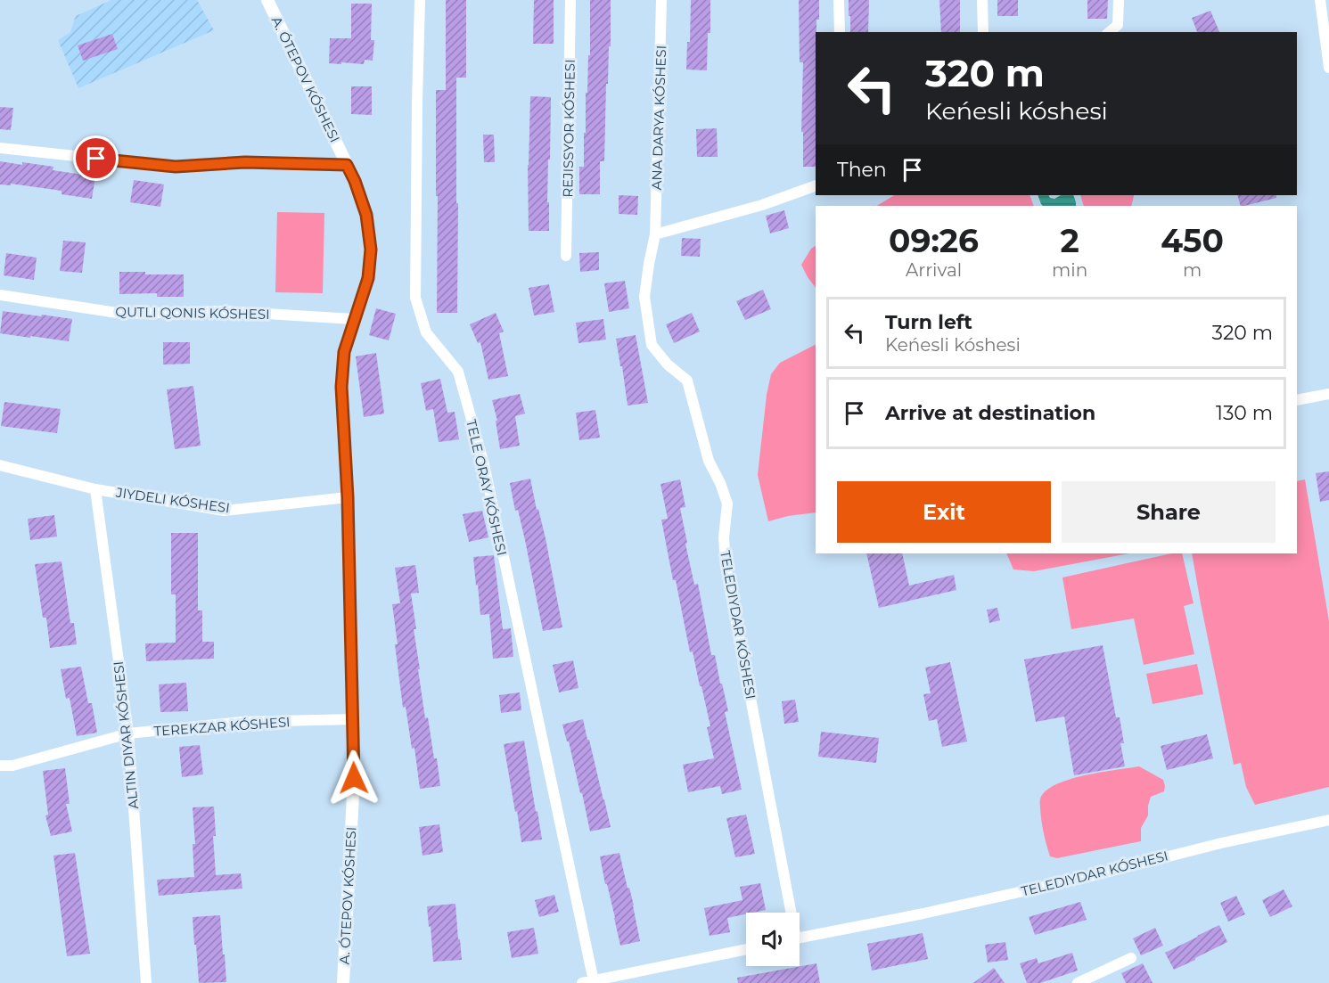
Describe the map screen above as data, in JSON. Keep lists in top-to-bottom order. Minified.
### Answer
{"streets":{"street":["A. ÓTEPOV KÓSHESI","ANA DARYA KÓSHESI","REJISSYOR KÓSHESI","TELE ORAY KÓSHESI","JIYDELI KÓSHESI","TELEDIYDAR KÓSHESI","TEREKZAR KÓSHESI"]},"crossings":[["A. ÓTEPOV KÓSHESI","JIYDELI KÓSHESI"],["A. ÓTEPOV KÓSHESI","TEREKZAR KÓSHESI"],["ANA DARYA KÓSHESI","TELEDIYDAR KÓSHESI"]],"page":{"turn":["320 m","Keńesli kóshesi"],"then":"Then","eta":["09:26","Arrival","2","min","450","m"],"list":[{"name":"Turn left","note":"Keńesli kóshesi","value":"320 m"},{"name":"Arrive at destination","value":"130 m"}],"buttons":["Exit","Share"]}}
